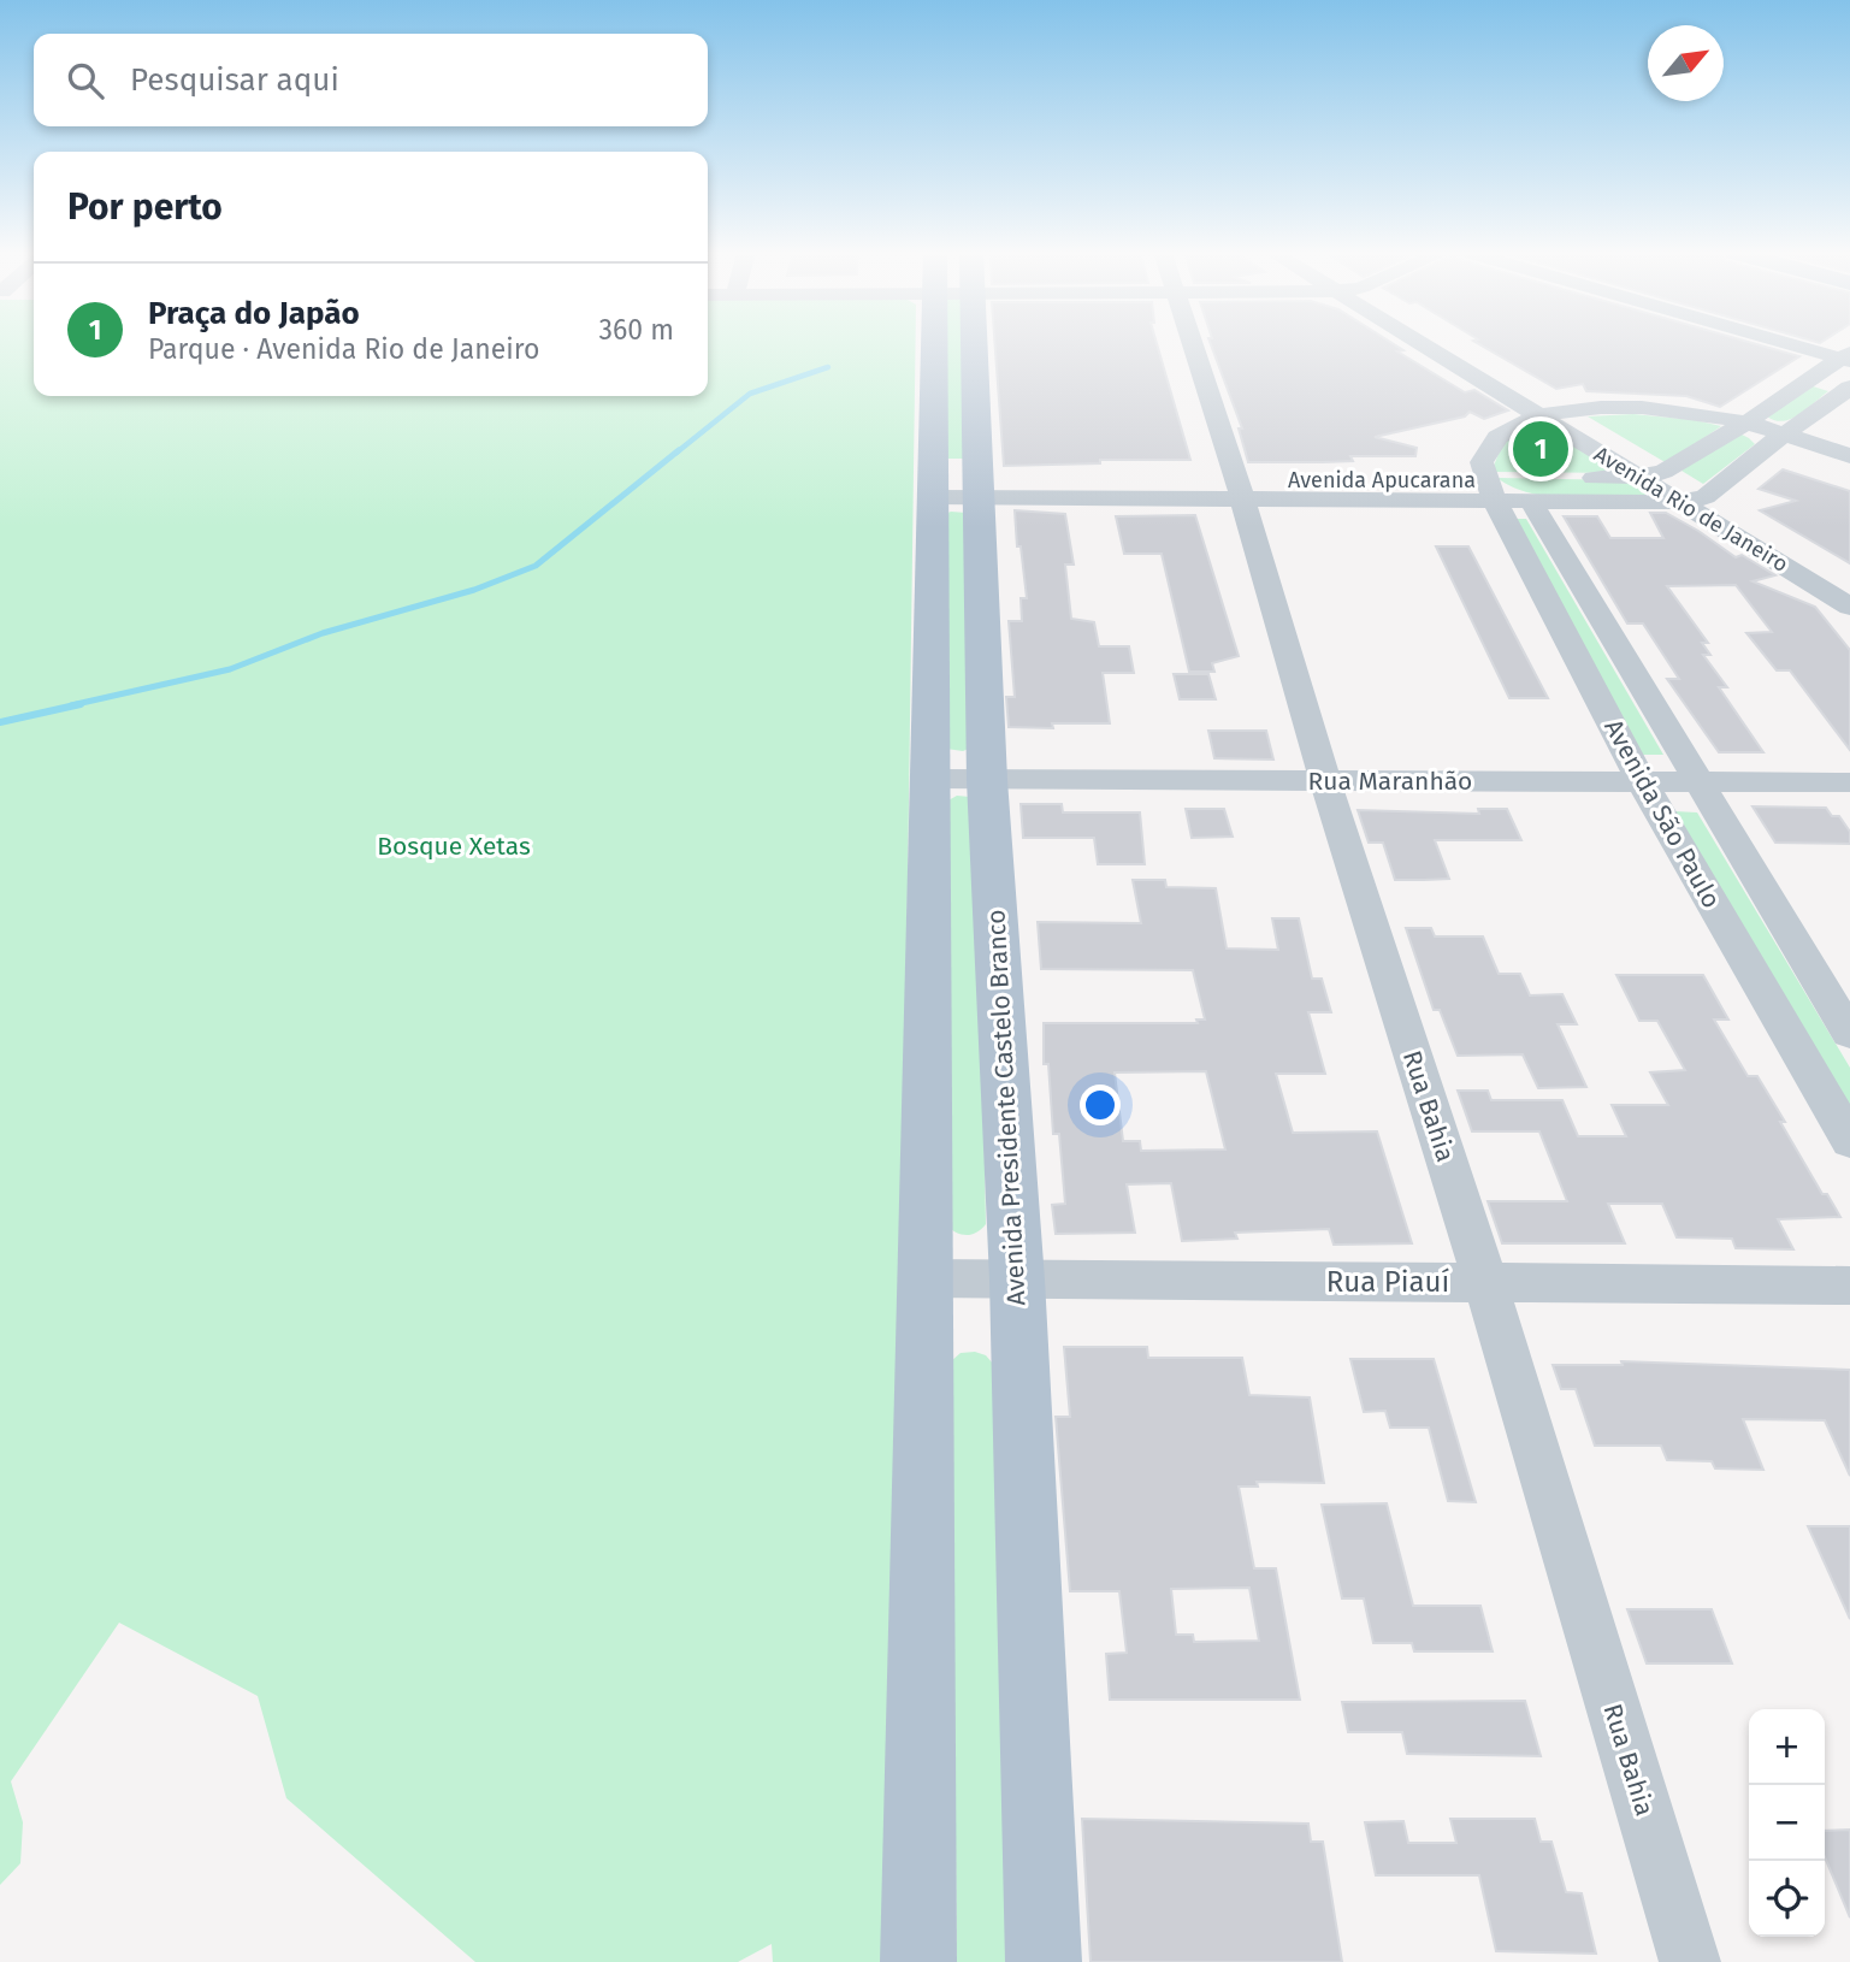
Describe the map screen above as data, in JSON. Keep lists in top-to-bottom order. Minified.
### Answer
{"streets":{"main road":["Avenida Presidente Castelo Branco"],"street":["Avenida Apucarana","Avenida Rio de Janeiro","Rua Maranhão","Avenida São Paulo","Rua Bahia","Rua Piauí"]},"crossings":[["Avenida Apucarana","Avenida Rio de Janeiro"],["Avenida Apucarana","Avenida São Paulo"],["Avenida Apucarana","Rua Bahia"],["Avenida Apucarana","Avenida Presidente Castelo Branco"],["Rua Maranhão","Avenida São Paulo"],["Rua Maranhão","Rua Bahia"],["Rua Maranhão","Avenida Presidente Castelo Branco"],["Rua Bahia","Rua Piauí"],["Avenida Presidente Castelo Branco","Rua Piauí"]],"parks":["Bosque Xetas"],"north":"top right","page":{"search":"Pesquisar aqui","heading":"Por perto","list":[{"mark":"1","name":"Praça do Japão","note":"Parque · Avenida Rio de Janeiro","value":"360 m"}],"pins":"1","map_buttons":["+","−"]}}
